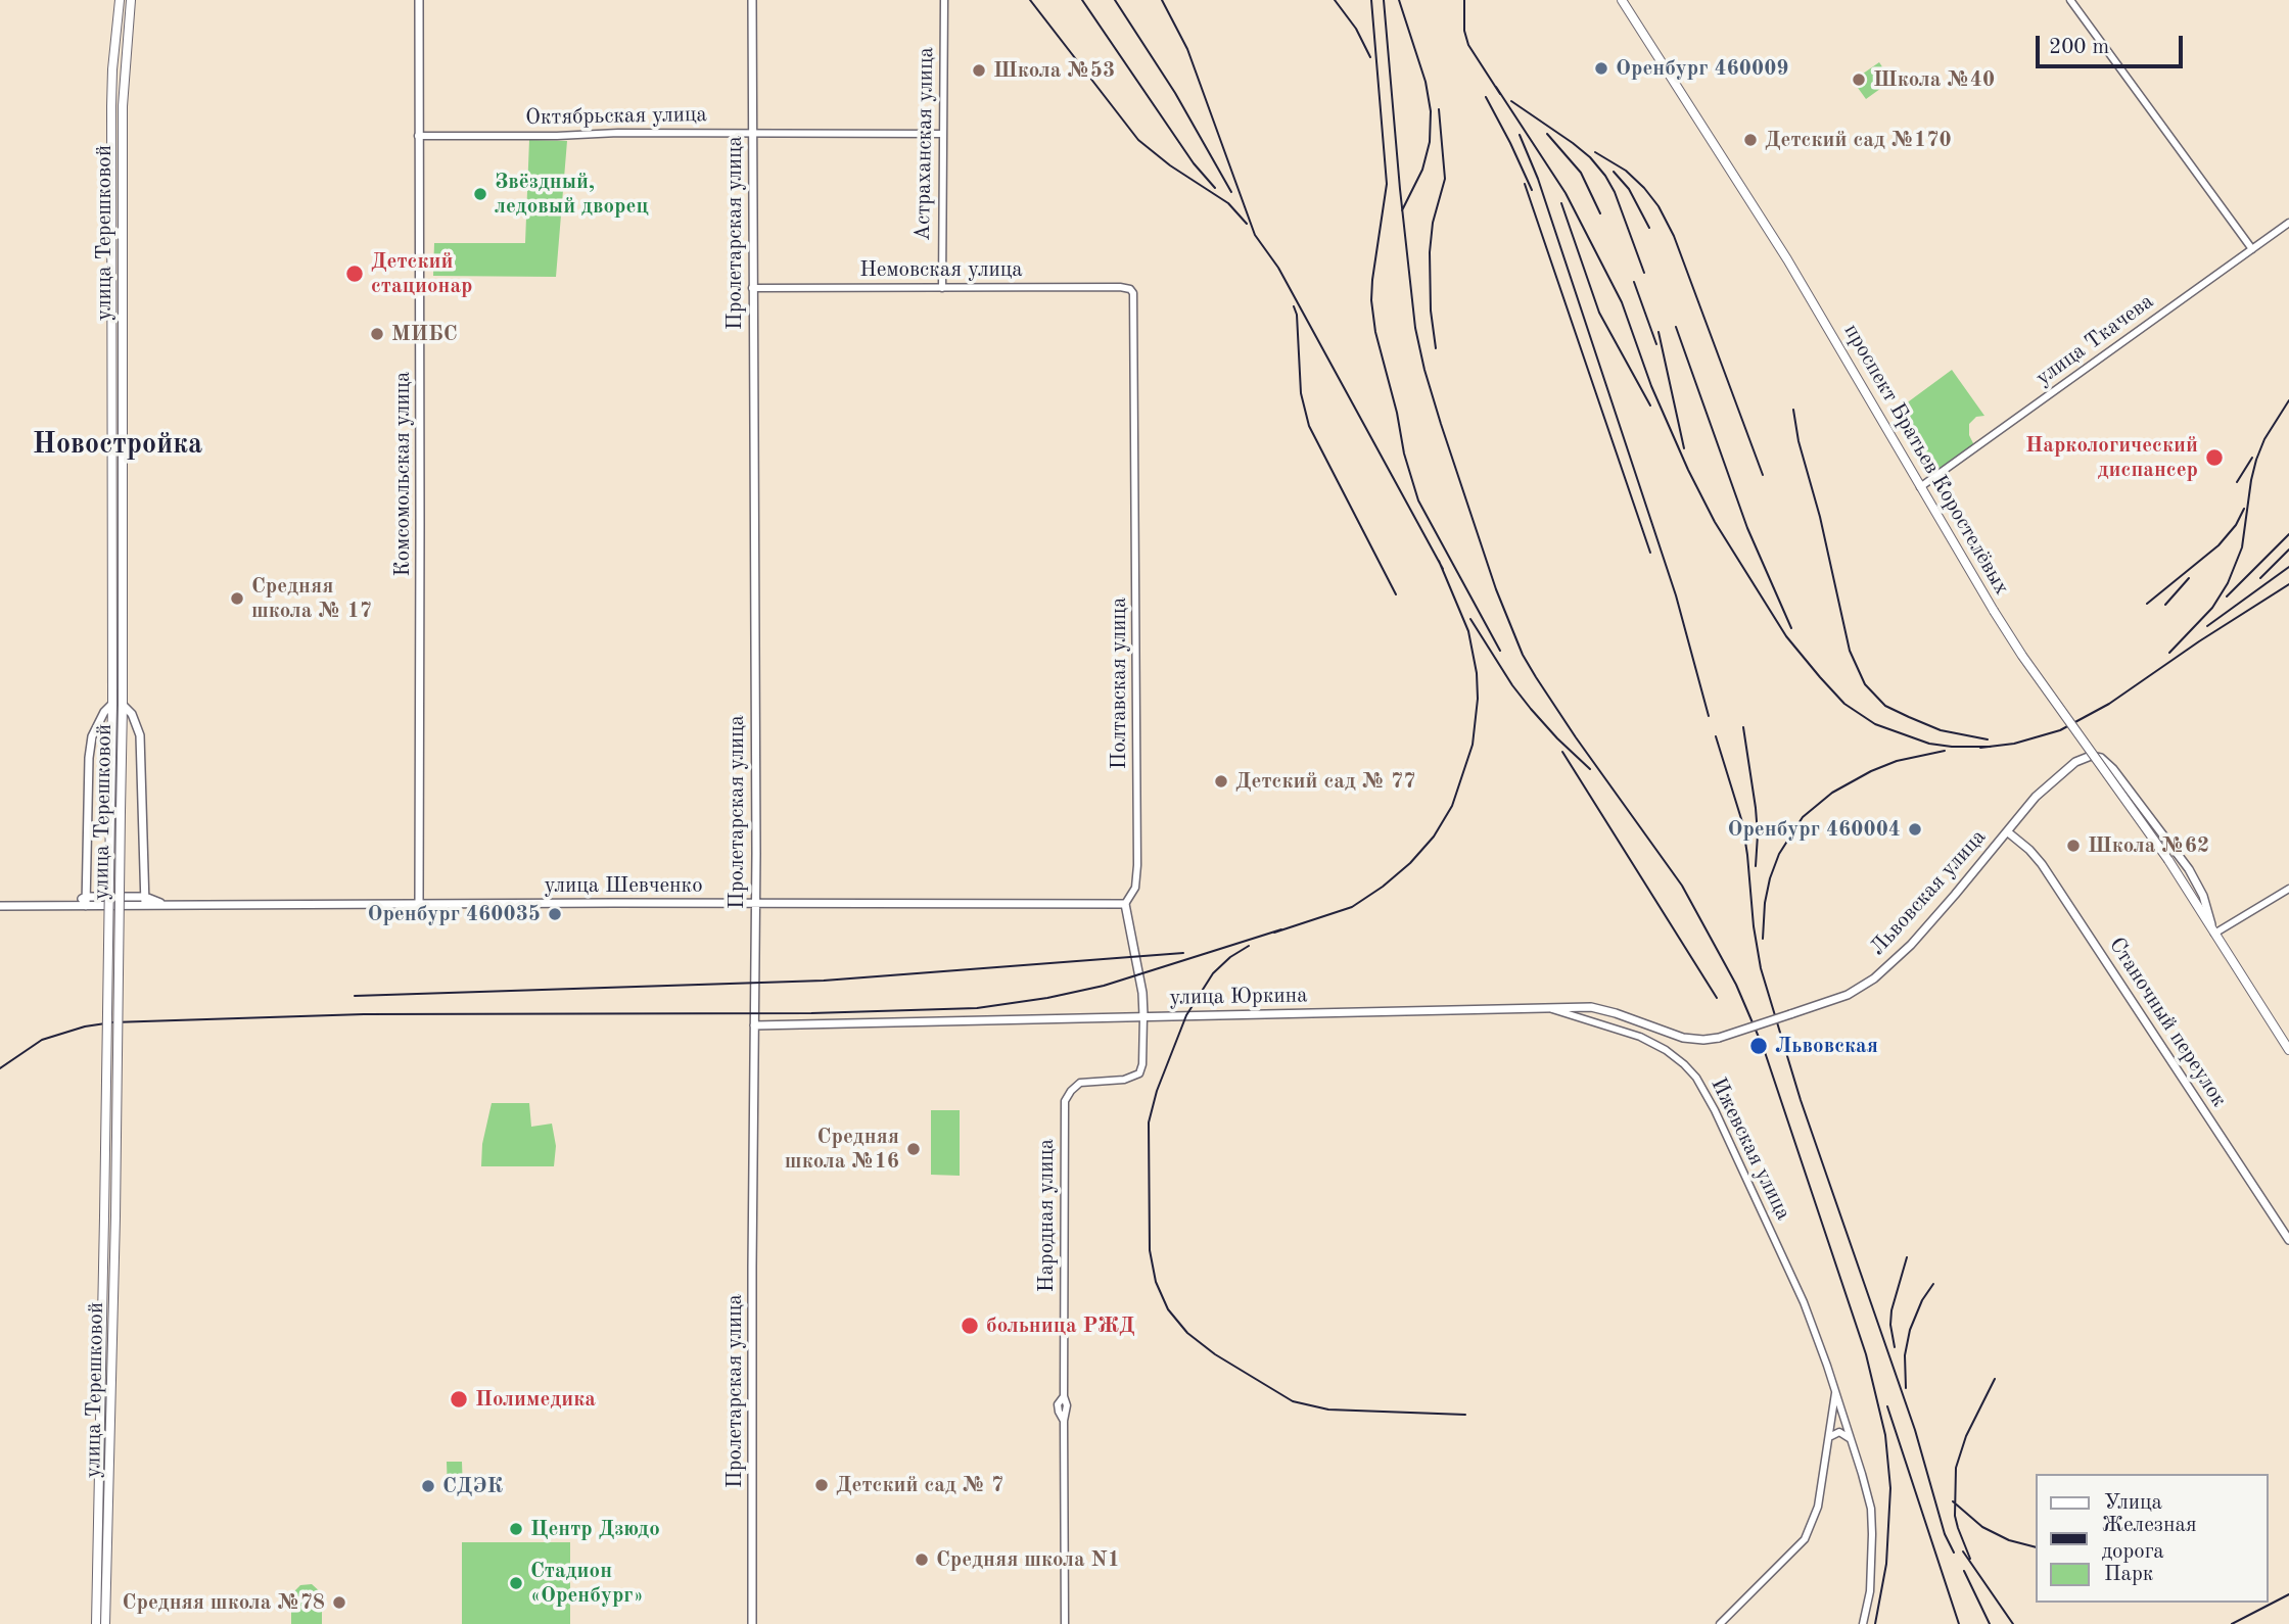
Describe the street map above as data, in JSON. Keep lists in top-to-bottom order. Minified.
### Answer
{"streets":{"main road":["улица Терешковой","Пролетарская улица","проспект Братьев Коростелёвых","Комсомольская улица","улица Шевченко","Львовская улица","улица Юркина","Станочный переулок"],"street":["Октябрьская улица","Астраханская улица","Немовская улица","улица Ткачева","Полтавская улица","Ижевская улица","Народная улица"]},"crossings":[["Октябрьская улица","Астраханская улица"],["Октябрьская улица","Пролетарская улица"],["Октябрьская улица","Комсомольская улица"],["Астраханская улица","Немовская улица"],["Пролетарская улица","Немовская улица"],["Пролетарская улица","улица Шевченко"],["Пролетарская улица","улица Юркина"],["Немовская улица","Полтавская улица"],["улица Ткачева","проспект Братьев Коростелёвых"],["проспект Братьев Коростелёвых","Львовская улица"],["Комсомольская улица","улица Шевченко"],["Полтавская улица","улица Шевченко"],["Львовская улица","улица Юркина"],["Львовская улица","Станочный переулок"],["улица Юркина","Ижевская улица"],["улица Юркина","Народная улица"]],"districts":["Новостройка"],"places":["Оренбург 460009","Школа №53","Школа №40","Детский сад №170","Звёздный, ледовый дворец","Детский стационар","МИБС","Наркологический диспансер","Средняя школа № 17","Детский сад № 77","Оренбург 460004","Школа №62","Оренбург 460035","Львовская","Средняя школа №16","больница РЖД","Полимедика","Детский сад № 7","СДЭК","Центр Дзюдо","Средняя школа N1","Стадион «Оренбург»","Средняя школа №78"],"legend":["Улица","Железная дорога","Парк"],"scale_bar":"200 m"}
